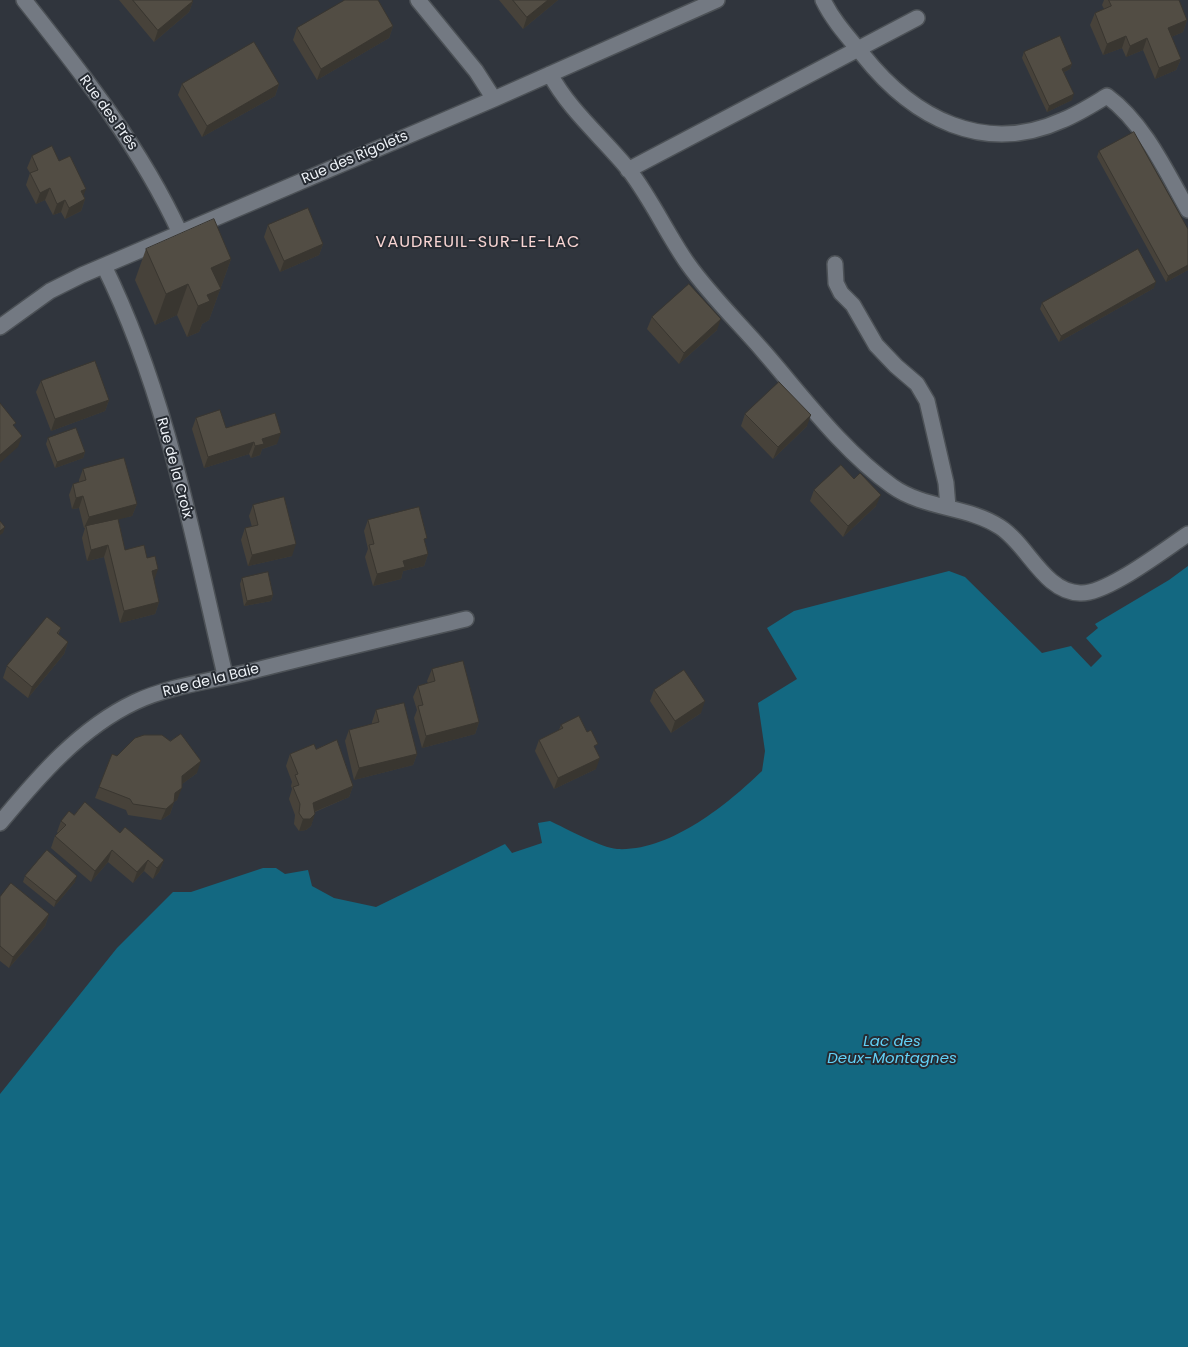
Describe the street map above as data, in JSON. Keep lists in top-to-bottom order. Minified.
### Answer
{"streets":{"street":["Rue des Prés","Rue des Rigolets","Rue de la Croix","Rue de la Baie"]},"crossings":[["Rue des Prés","Rue des Rigolets"],["Rue des Rigolets","Rue de la Croix"],["Rue de la Croix","Rue de la Baie"]],"districts":["VAUDREUIL-SUR-LE-LAC"],"water":["Lac des Deux-Montagnes"]}
